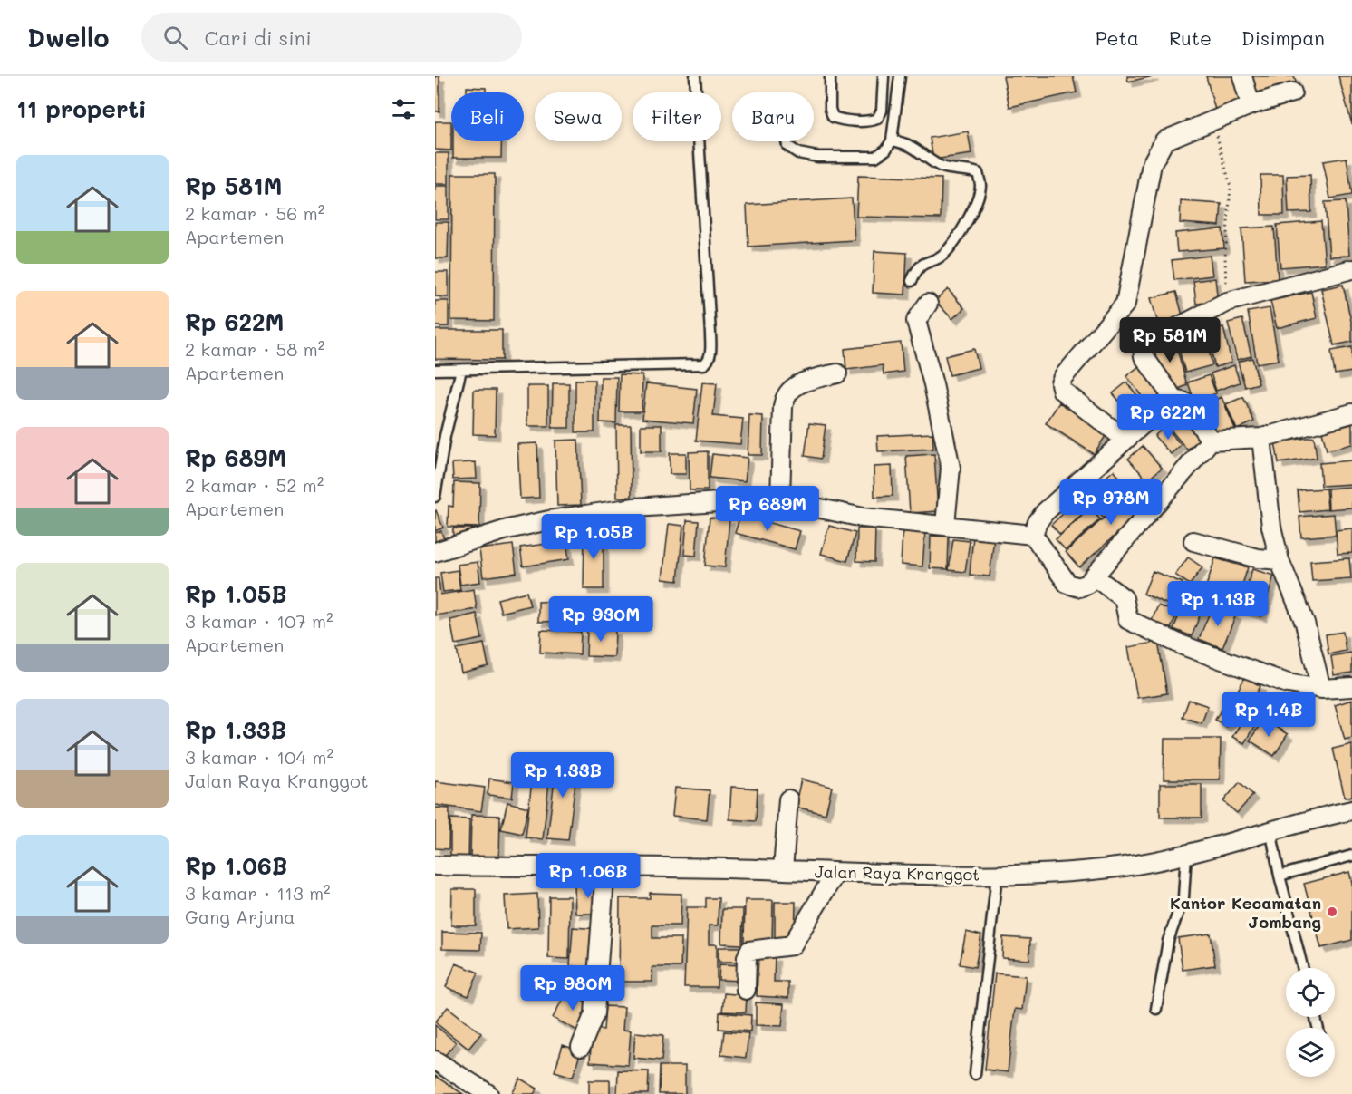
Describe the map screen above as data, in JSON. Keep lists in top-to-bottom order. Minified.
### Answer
{"streets":{"street":["Jalan Raya Kranggot"]},"places":["Kantor Kecamatan Jombang"],"page":{"header":"Dwello","search":"Cari di sini","nav":["Peta","Rute","Disimpan"],"heading":"11 properti","chip":["Beli","Sewa","Filter","Baru"],"list":[{"name":"Rp 581M","note":"2 kamar · 56 m² · Apartemen"},{"name":"Rp 622M","note":"2 kamar · 58 m² · Apartemen"},{"name":"Rp 689M","note":"2 kamar · 52 m² · Apartemen"},{"name":"Rp 1.05B","note":"3 kamar · 107 m² · Apartemen"},{"name":"Rp 1.33B","note":"3 kamar · 104 m² · Jalan Raya Kranggot"},{"name":"Rp 1.06B","note":"3 kamar · 113 m² · Gang Arjuna"}],"price":["Rp 581M","Rp 622M","Rp 978M","Rp 689M","Rp 1.05B","Rp 1.13B","Rp 930M","Rp 1.4B","Rp 1.33B","Rp 1.06B","Rp 980M"]}}
